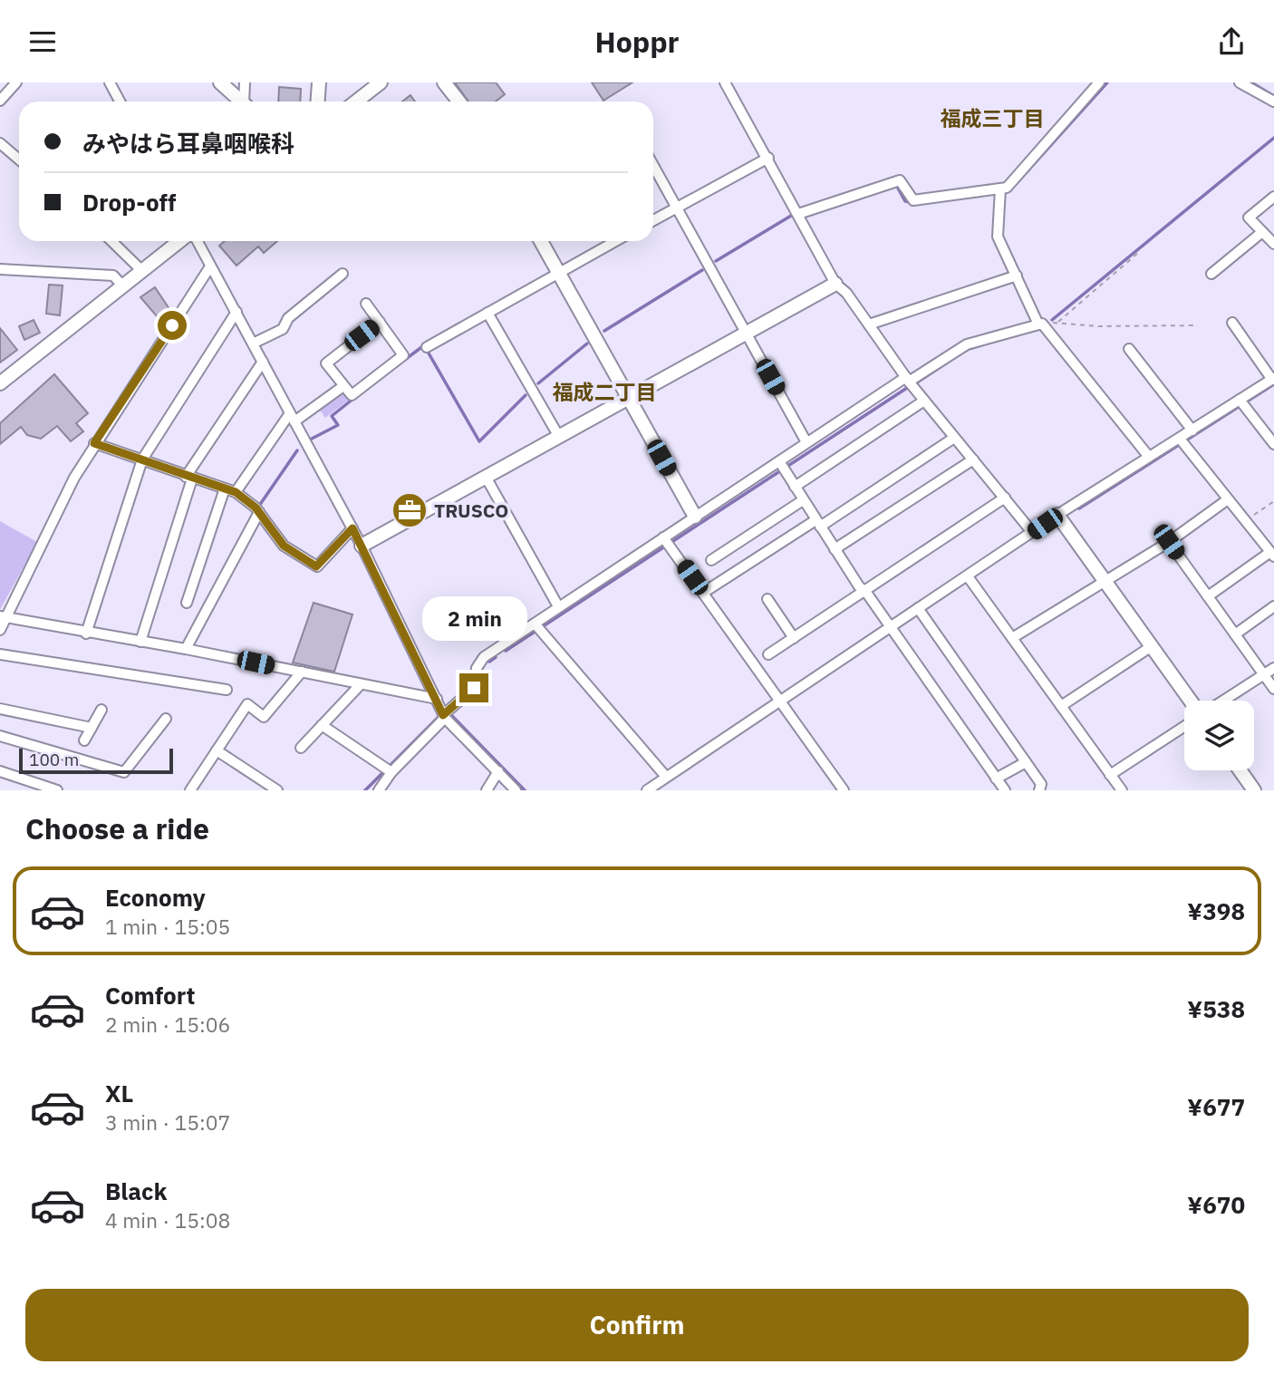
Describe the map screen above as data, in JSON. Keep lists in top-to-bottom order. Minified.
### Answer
{"districts":["福成三丁目","福成二丁目"],"places":{"office":["TRUSCO"]},"scale_bar":"100 m","page":{"header":"Hoppr","banner":["みやはら耳鼻咽喉科","Drop-off"],"bubble":"2 min","scale":"100 m","heading":"Choose a ride","list":[{"name":"Economy","note":"1 min · 15:05","value":"¥398"},{"name":"Comfort","note":"2 min · 15:06","value":"¥538"},{"name":"XL","note":"3 min · 15:07","value":"¥677"},{"name":"Black","note":"4 min · 15:08","value":"¥670"}],"buttons":"Confirm"}}
